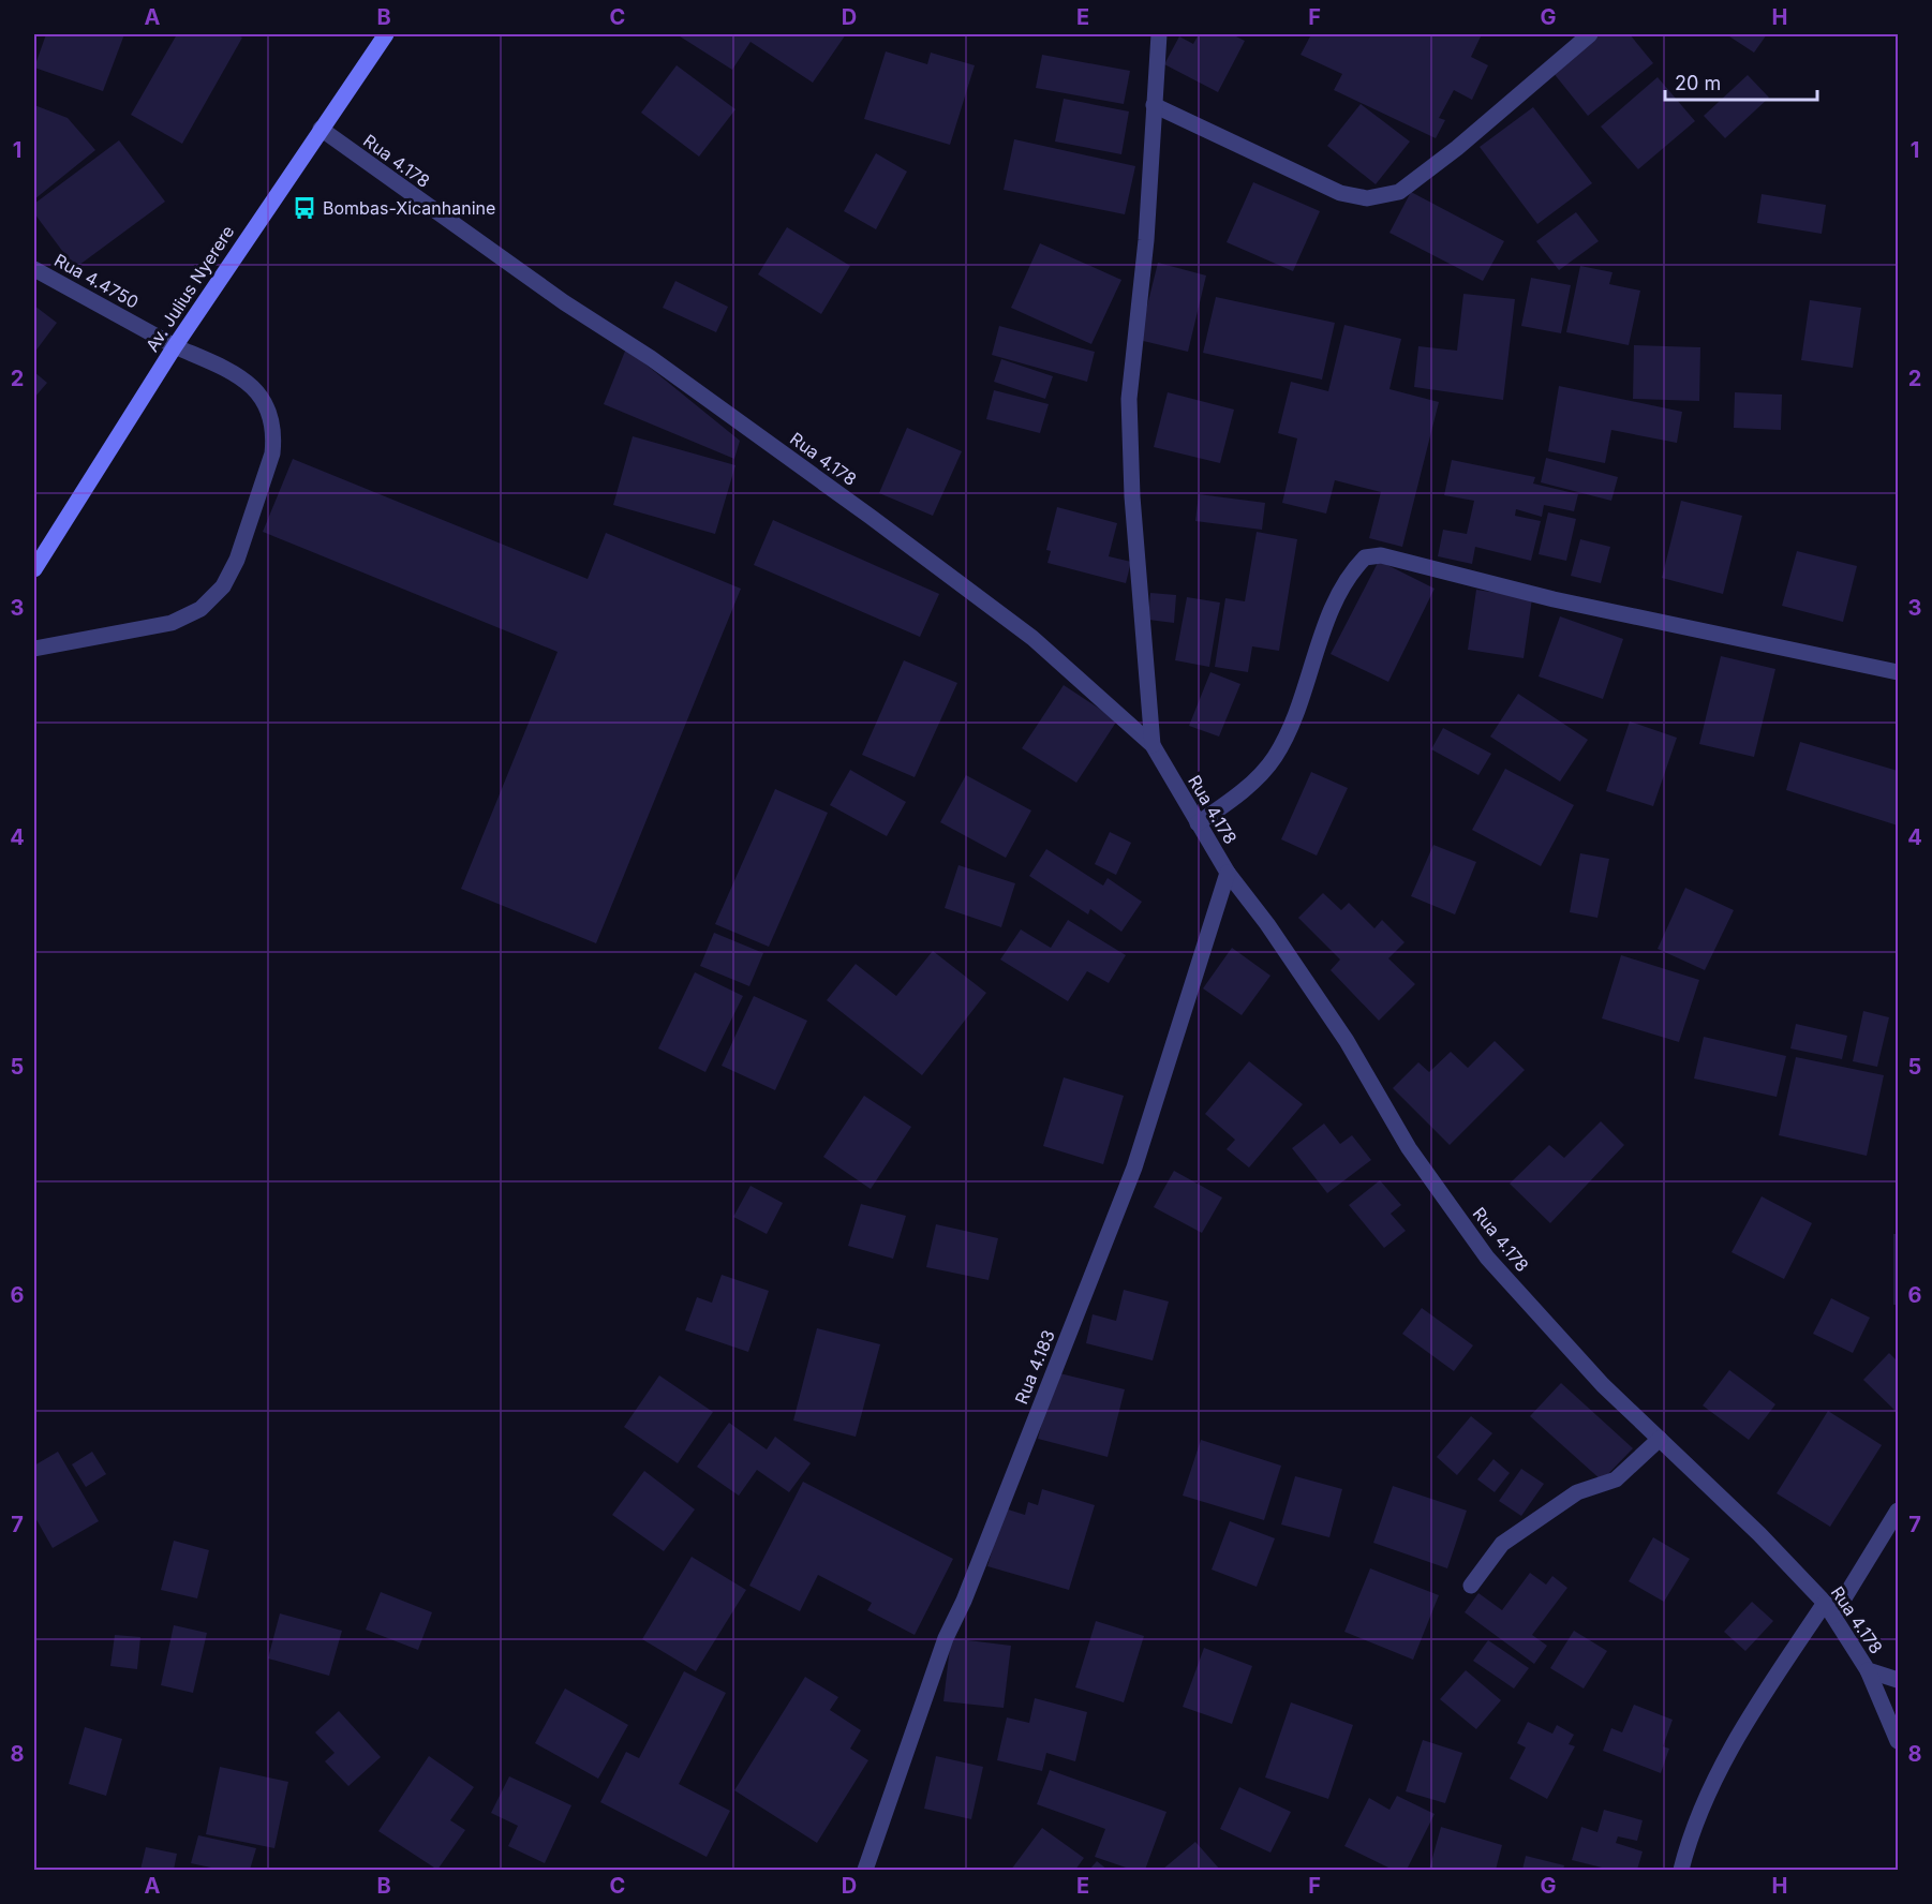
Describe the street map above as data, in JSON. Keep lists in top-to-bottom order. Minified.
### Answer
{"streets":{"main road":["Av. Julius Nyerere"],"street":["Rua 4.178","Rua 4.4750","Rua 4.183"]},"crossings":[["Rua 4.178","Av. Julius Nyerere"],["Rua 4.178","Rua 4.183"],["Rua 4.4750","Av. Julius Nyerere"]],"places":{"bus stop":["Bombas-Xicanhanine"]},"scale_bar":"20 m","grid":{"columns":["A","B","C","D","E","F","G","H"],"rows":["1","2","3","4","5","6","7","8"]}}
